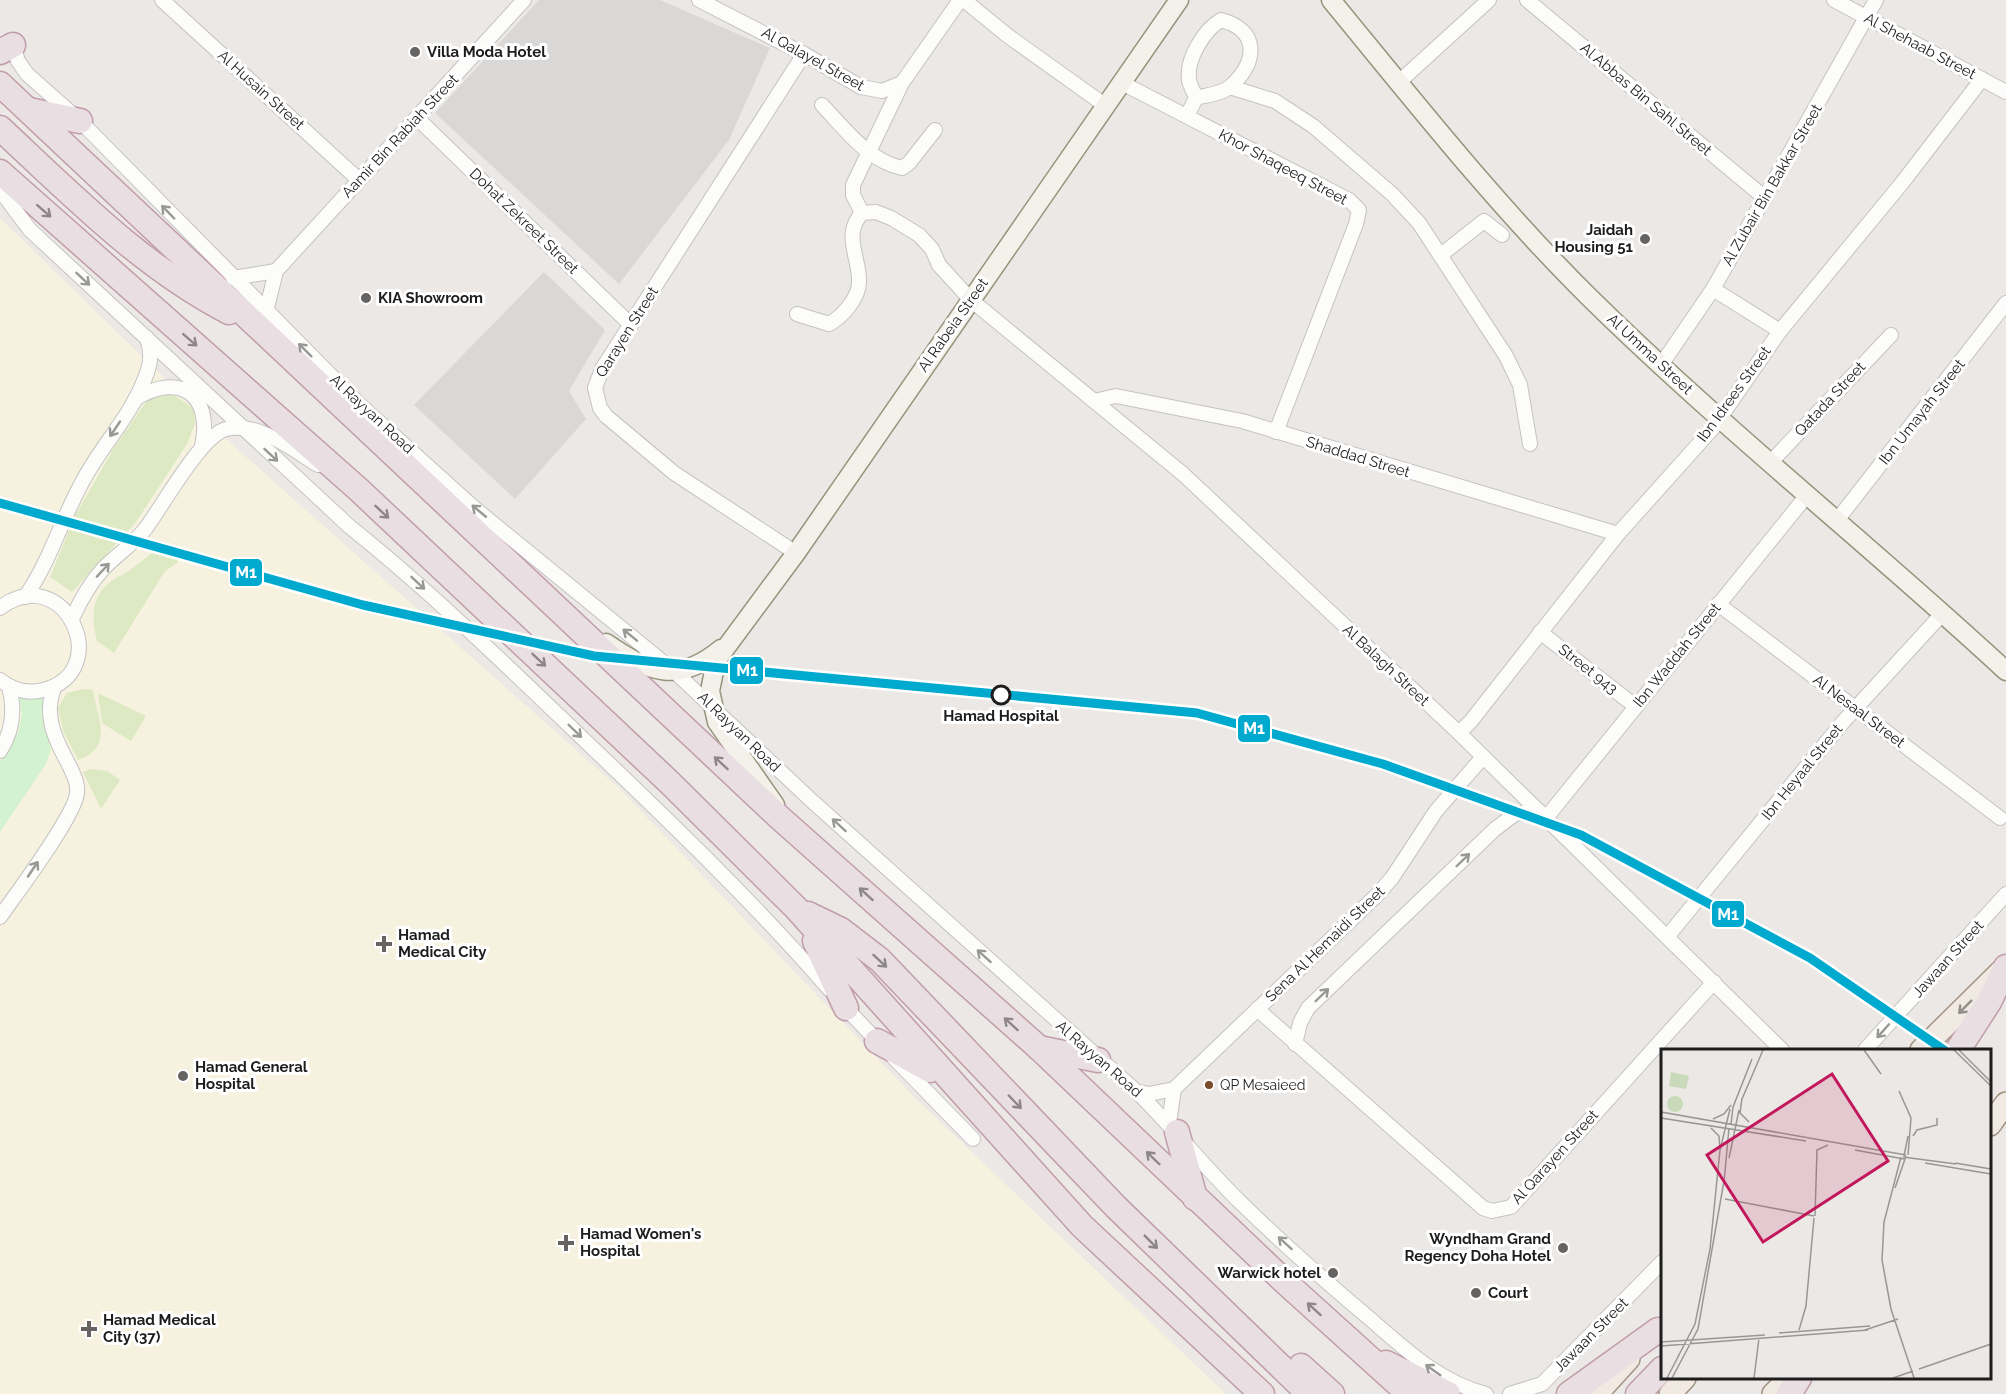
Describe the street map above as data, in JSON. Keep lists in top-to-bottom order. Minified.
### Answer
{"streets":{"highway":["Al Rayyan Road"],"street":["Al Shehaab Street","Al Qalayel Street","Al Husain Street","Al Abbas Bin Sahl Street","Aamir Bin Rabiah Street","Khor Shaqeeq Street","Al Zubair Bin Bakkar Street","Dohat Zekreet Street","Al Rabeia Street","Qarayen Street","Al Umma Street","Ibn Idrees Street","Qatada Street","Ibn Umayah Street","Shaddad Street","Ibn Waddah Street","Al Balagh Street","Street 943","Al Nesaal Street","Ibn Heyaal Street","Sena Al Hemaidi Street","Jawaan Street","Al Qarayen Street"]},"crossings":[["Al Shehaab Street","Al Zubair Bin Bakkar Street"],["Al Shehaab Street","Ibn Idrees Street"],["Al Qalayel Street","Qarayen Street"],["Al Husain Street","Aamir Bin Rabiah Street"],["Al Abbas Bin Sahl Street","Al Zubair Bin Bakkar Street"],["Aamir Bin Rabiah Street","Dohat Zekreet Street"],["Aamir Bin Rabiah Street","Al Rayyan Road"],["Khor Shaqeeq Street","Al Rabeia Street"],["Khor Shaqeeq Street","Shaddad Street"],["Al Zubair Bin Bakkar Street","Al Umma Street"],["Dohat Zekreet Street","Qarayen Street"],["Al Rabeia Street","Qarayen Street"],["Al Rabeia Street","Al Rayyan Road"],["Al Rabeia Street","Al Balagh Street"],["Al Umma Street","Ibn Idrees Street"],["Al Umma Street","Qatada Street"],["Al Umma Street","Ibn Umayah Street"],["Al Umma Street","Ibn Waddah Street"],["Al Umma Street","Ibn Heyaal Street"],["Ibn Idrees Street","Shaddad Street"],["Ibn Idrees Street","Al Balagh Street"],["Ibn Idrees Street","Street 943"],["Shaddad Street","Al Balagh Street"],["Ibn Waddah Street","Al Balagh Street"],["Ibn Waddah Street","Street 943"],["Ibn Waddah Street","Al Nesaal Street"],["Al Balagh Street","Ibn Heyaal Street"],["Al Balagh Street","Sena Al Hemaidi Street"],["Al Balagh Street","Al Qarayen Street"],["Al Nesaal Street","Ibn Heyaal Street"],["Sena Al Hemaidi Street","Al Qarayen Street"]],"one_way":["Jawaan Street"],"places":{"other":["Villa Moda Hotel","Jaidah Housing 51","KIA Showroom","Hamad Hospital","Hamad General Hospital","QP Mesaieed","Wyndham Grand Regency Doha Hotel","Warwick hotel","Court"],"health":["Hamad Medical City","Hamad Women's Hospital","Hamad Medical City (37)"]},"lines":["transit line M1"]}
